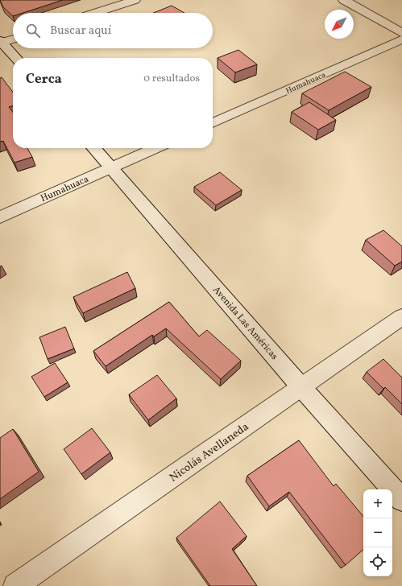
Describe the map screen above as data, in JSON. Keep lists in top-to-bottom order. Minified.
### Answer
{"streets":{"street":["Humahuaca","Avenida Las Américas","Nicolás Avellaneda"]},"crossings":[["Humahuaca","Avenida Las Américas"],["Avenida Las Américas","Nicolás Avellaneda"]],"north":"bottom left","page":{"search":"Buscar aquí","heading":["Cerca","0 resultados"],"map_buttons":["+","−"]}}
